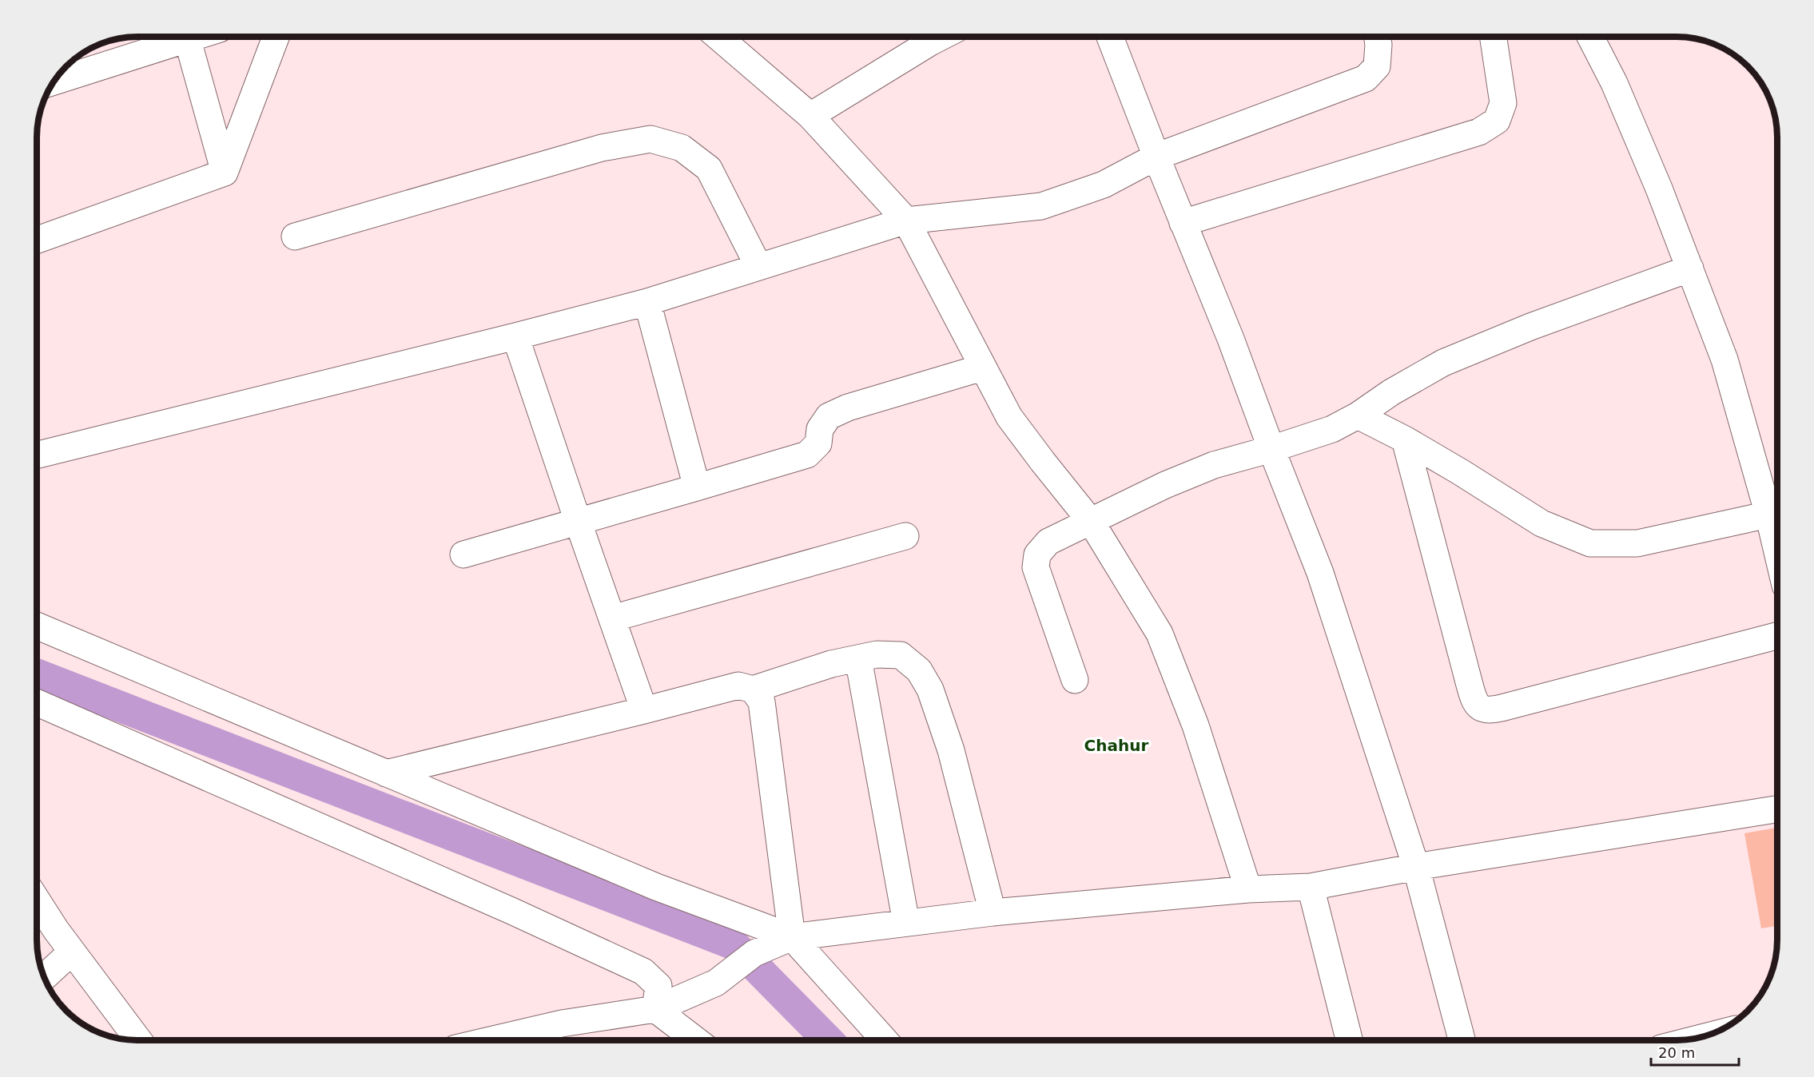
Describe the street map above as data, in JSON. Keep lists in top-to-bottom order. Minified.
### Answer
{"districts":["Chahur"],"scale_bar":"20 m"}
